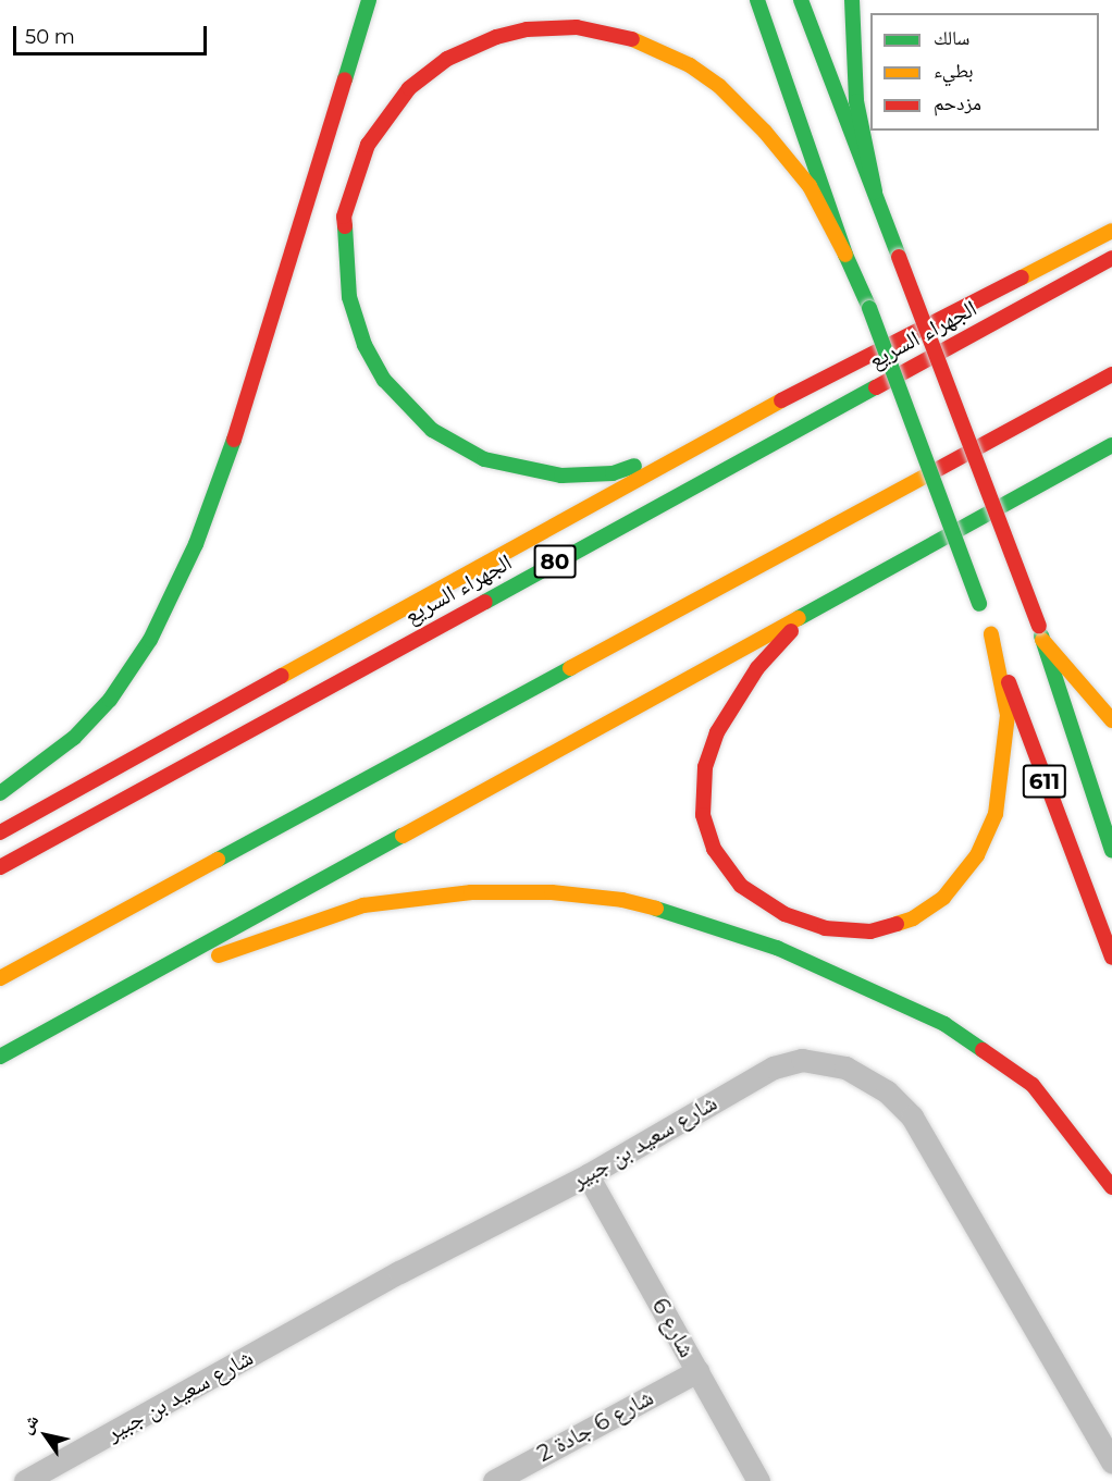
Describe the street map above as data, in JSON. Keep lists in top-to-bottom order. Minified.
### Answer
{"streets":{"main road":["الجهراء السريع","80","611"],"street":["شارع سعيد بن جبير","شارع 6","شارع 6 جادة 2"]},"crossings":[["شارع سعيد بن جبير","شارع 6"],["شارع 6","شارع 6 جادة 2"]],"legend":["سالك","بطيء","مزدحم"],"scale_bar":"50 m","north":"top left"}
